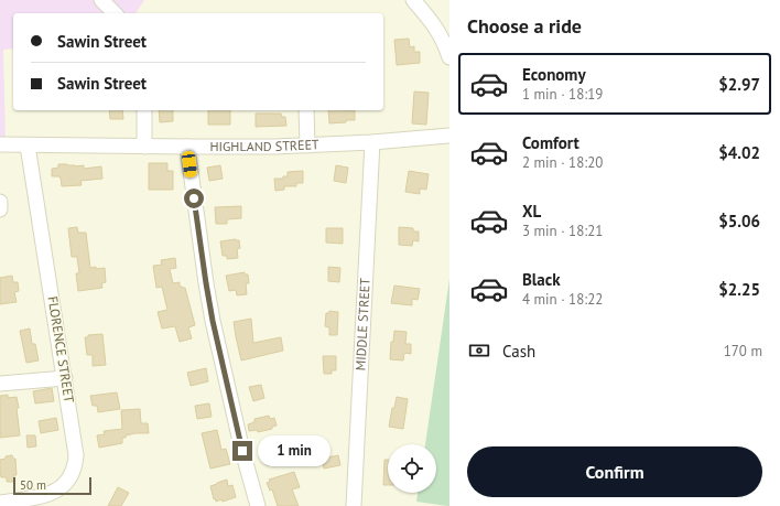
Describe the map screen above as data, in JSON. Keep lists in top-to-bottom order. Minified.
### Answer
{"streets":{"street":["HIGHLAND STREET","MIDDLE STREET","FLORENCE STREET"]},"crossings":[["HIGHLAND STREET","MIDDLE STREET"],["HIGHLAND STREET","FLORENCE STREET"]],"scale_bar":"50 m","page":{"heading":"Choose a ride","banner":["Sawin Street","Sawin Street"],"list":[{"name":"Economy","note":"1 min · 18:19","value":"$2.97"},{"name":"Comfort","note":"2 min · 18:20","value":"$4.02"},{"name":"XL","note":"3 min · 18:21","value":"$5.06"},{"name":"Black","note":"4 min · 18:22","value":"$2.25"}],"pay":["Cash","170 m"],"bubble":"1 min","buttons":"Confirm","scale":"50 m"}}
